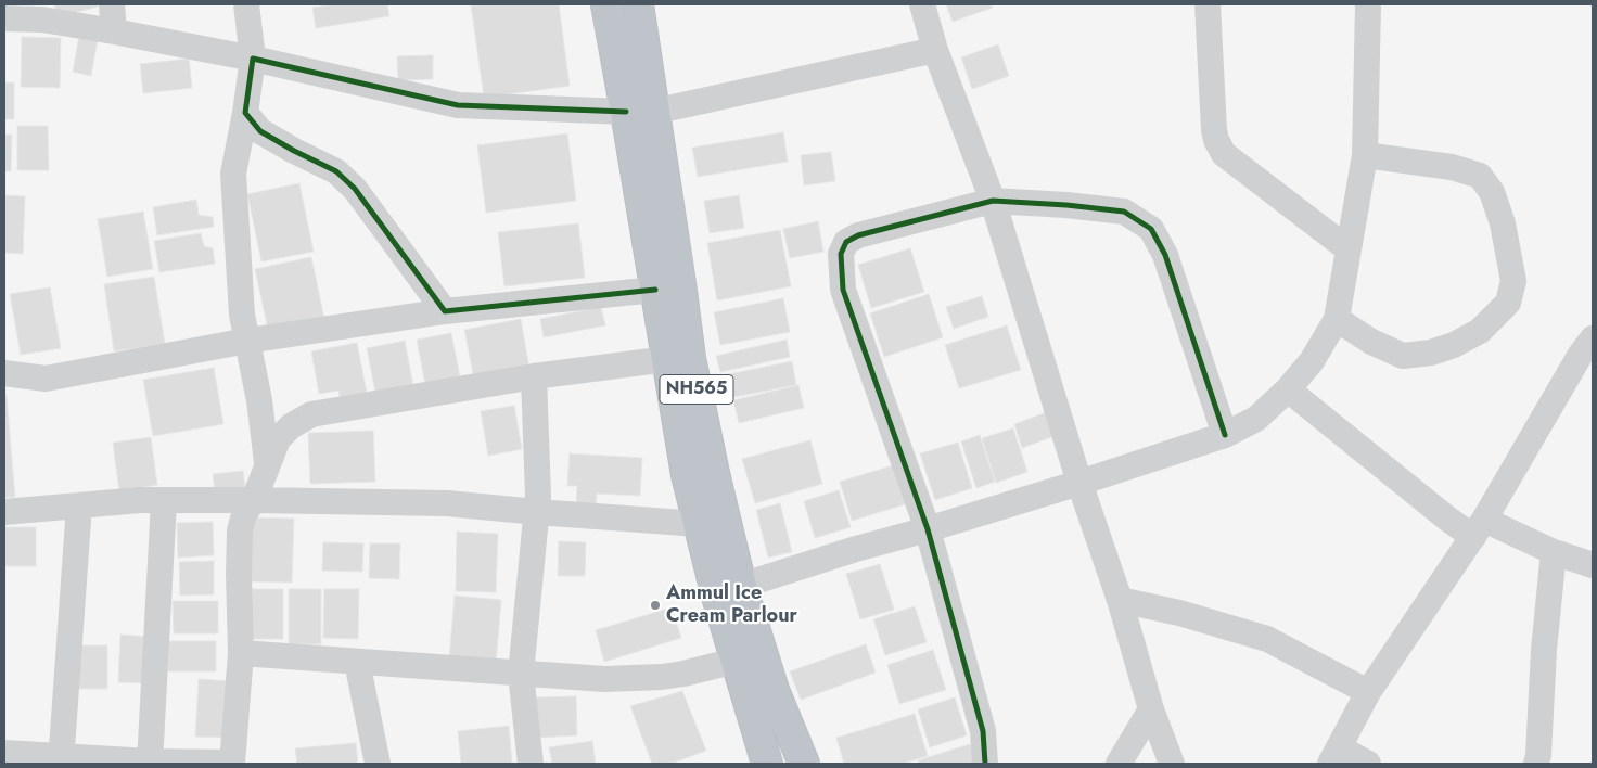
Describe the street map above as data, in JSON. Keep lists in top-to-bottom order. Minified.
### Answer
{"streets":{"highway":["NH565"]},"places":["Ammul Ice Cream Parlour"]}
